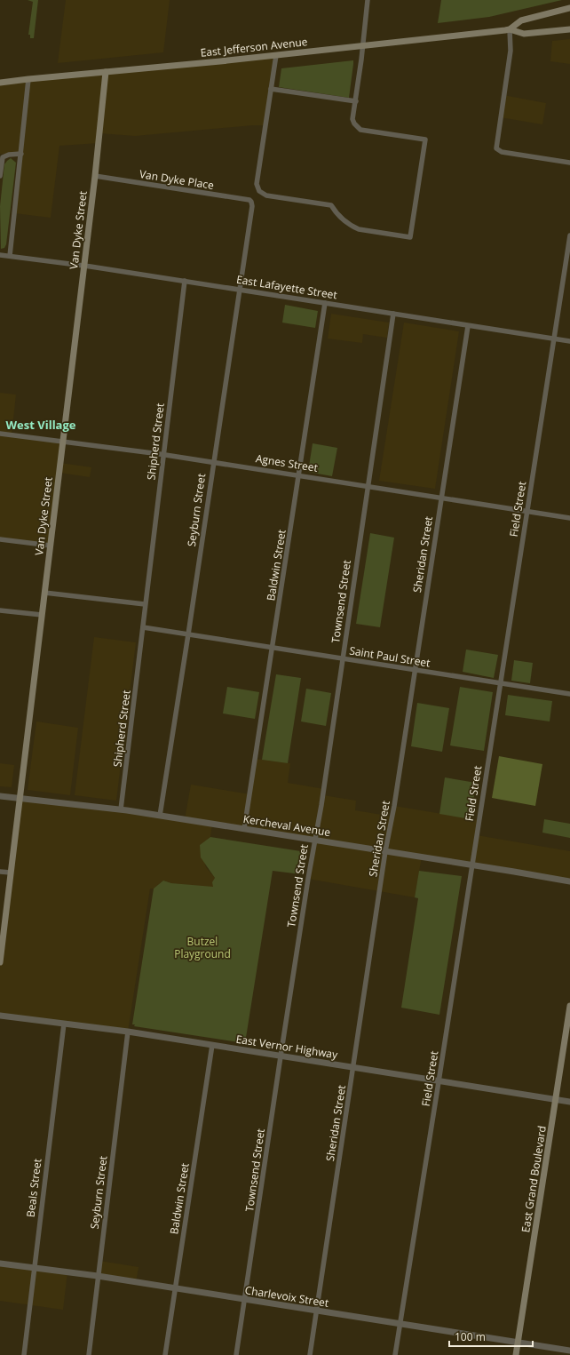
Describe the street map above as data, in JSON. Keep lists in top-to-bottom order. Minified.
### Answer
{"streets":{"main road":["East Jefferson Avenue","Van Dyke Street","East Grand Boulevard"],"street":["Van Dyke Place","East Lafayette Street","Shipherd Street","Agnes Street","Field Street","Seyburn Street","Sheridan Street","Baldwin Street","Townsend Street","Saint Paul Street","Kercheval Avenue","East Vernor Highway","Beals Street","Charlevoix Street"]},"crossings":[["East Jefferson Avenue","Van Dyke Street"],["Van Dyke Place","Van Dyke Street"],["Van Dyke Place","Seyburn Street"],["Van Dyke Street","East Lafayette Street"],["Van Dyke Street","Agnes Street"],["Van Dyke Street","Kercheval Avenue"],["East Lafayette Street","Shipherd Street"],["East Lafayette Street","Field Street"],["East Lafayette Street","Seyburn Street"],["East Lafayette Street","Sheridan Street"],["East Lafayette Street","Baldwin Street"],["East Lafayette Street","Townsend Street"],["Shipherd Street","Agnes Street"],["Shipherd Street","Saint Paul Street"],["Shipherd Street","Kercheval Avenue"],["Agnes Street","Field Street"],["Agnes Street","Seyburn Street"],["Agnes Street","Sheridan Street"],["Agnes Street","Baldwin Street"],["Agnes Street","Townsend Street"],["Field Street","Saint Paul Street"],["Field Street","Kercheval Avenue"],["Field Street","East Vernor Highway"],["Field Street","Charlevoix Street"],["Seyburn Street","Saint Paul Street"],["Seyburn Street","Kercheval Avenue"],["Seyburn Street","East Vernor Highway"],["Seyburn Street","Charlevoix Street"],["Sheridan Street","Saint Paul Street"],["Sheridan Street","Kercheval Avenue"],["Sheridan Street","East Vernor Highway"],["Sheridan Street","Charlevoix Street"],["Baldwin Street","Saint Paul Street"],["Baldwin Street","Kercheval Avenue"],["Baldwin Street","East Vernor Highway"],["Baldwin Street","Charlevoix Street"],["Townsend Street","Saint Paul Street"],["Townsend Street","Kercheval Avenue"],["Townsend Street","East Vernor Highway"],["Townsend Street","Charlevoix Street"],["East Vernor Highway","East Grand Boulevard"],["East Vernor Highway","Beals Street"],["East Grand Boulevard","Charlevoix Street"],["Beals Street","Charlevoix Street"]],"districts":["West Village"],"parks":["Butzel Playground"],"scale_bar":"100 m"}
